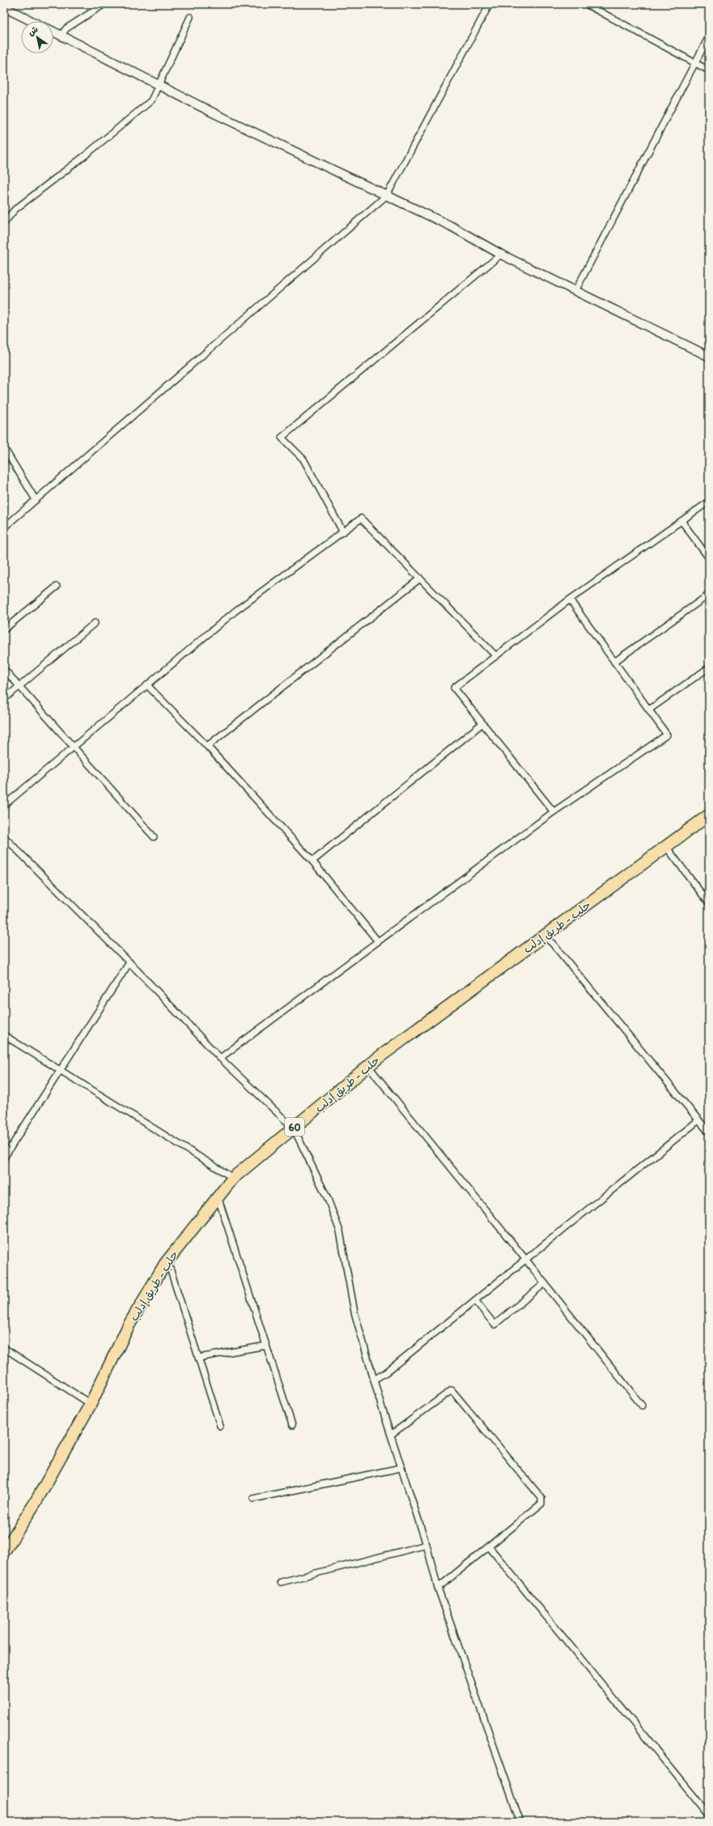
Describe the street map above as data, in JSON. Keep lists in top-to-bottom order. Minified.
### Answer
{"streets":{"highway":["حلب - طريق إدلب","60"]},"north":"top left"}
